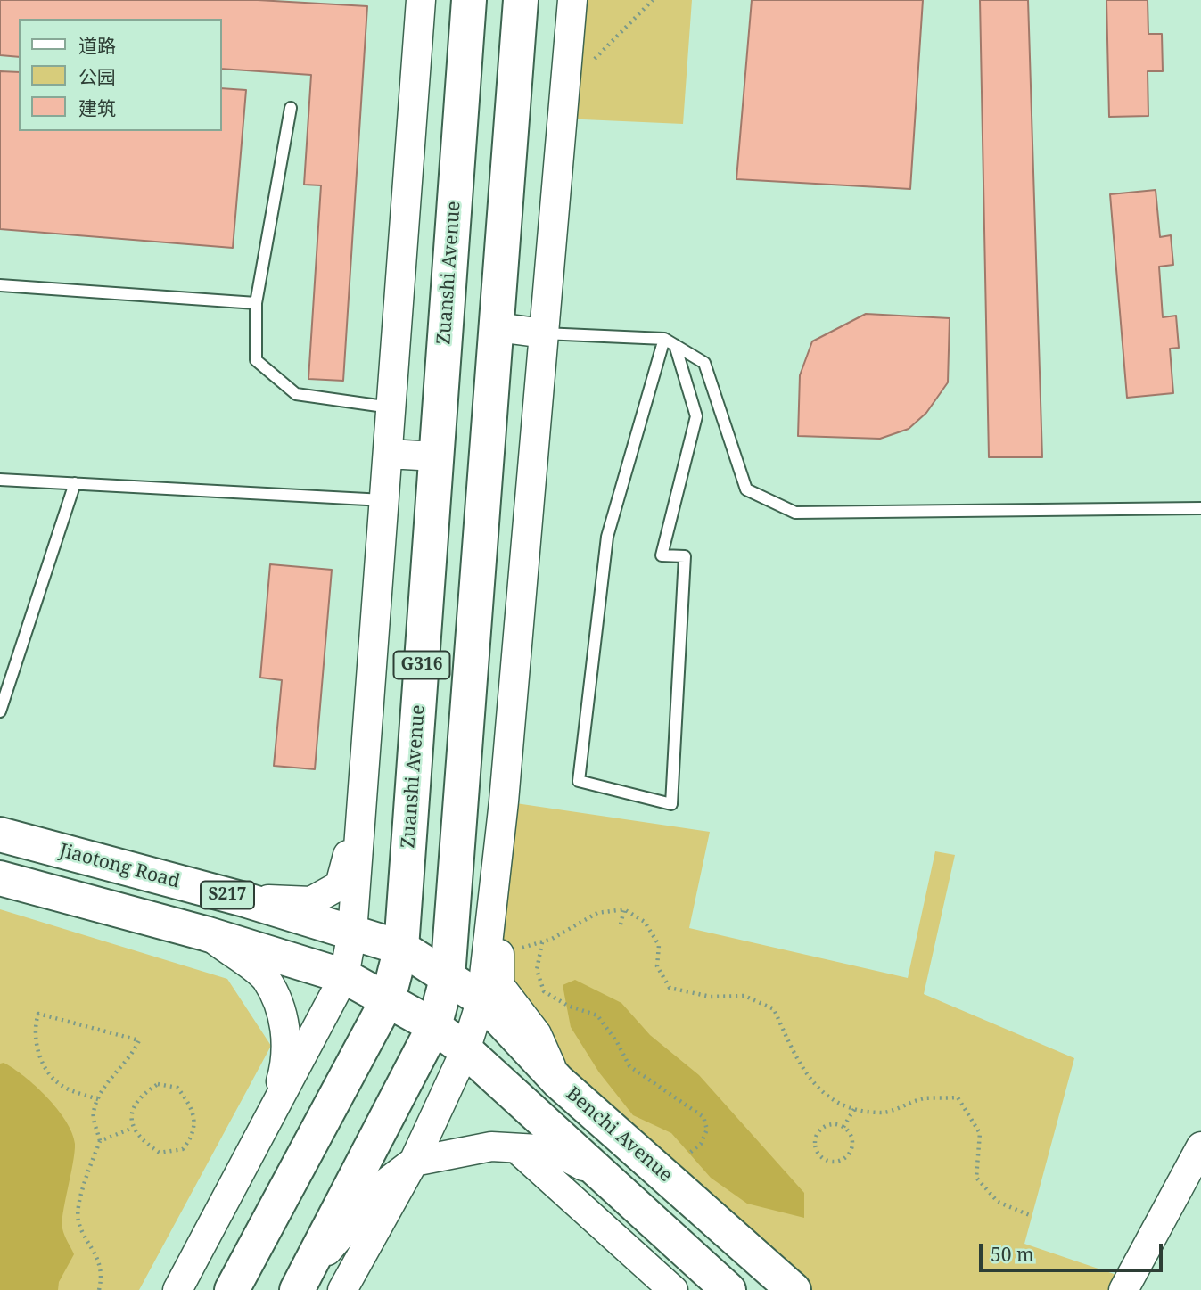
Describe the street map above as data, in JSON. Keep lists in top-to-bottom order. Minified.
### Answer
{"streets":{"main road":["Zuanshi Avenue","G316","Jiaotong Road","S217","Benchi Avenue"]},"crossings":[["Zuanshi Avenue","Jiaotong Road"],["Zuanshi Avenue","S217"],["Zuanshi Avenue","Benchi Avenue"],["G316","Jiaotong Road"],["G316","Benchi Avenue"],["Jiaotong Road","Benchi Avenue"],["S217","Benchi Avenue"]],"legend":["道路","公园","建筑"],"scale_bar":"50 m"}
